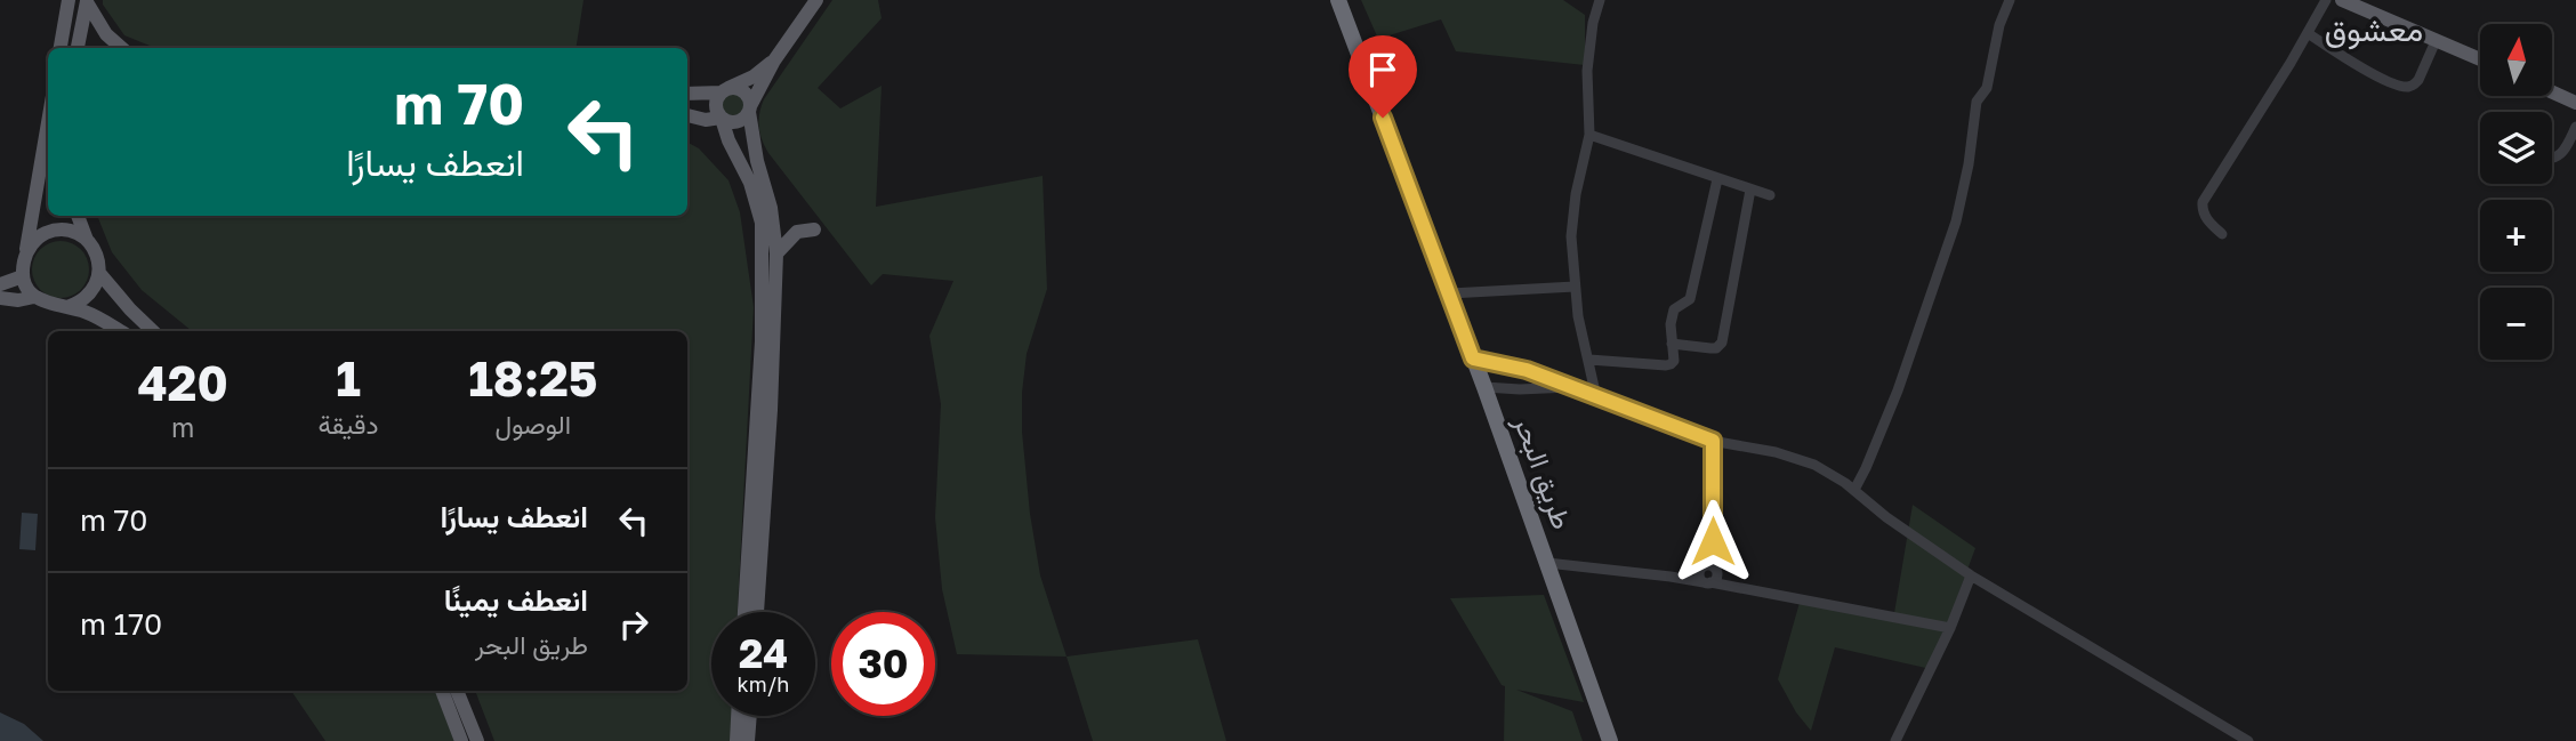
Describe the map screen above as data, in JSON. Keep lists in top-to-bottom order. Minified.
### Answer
{"streets":{"highway":["طريق البحر"]},"districts":["معشوق"],"north":"top","page":{"map_buttons":["+","−"],"turn":["70 m","انعطف يسارًا"],"eta":["18:25","الوصول","1","دقيقة","420","m"],"list":[{"name":"انعطف يسارًا","value":"70 m"},{"name":"انعطف يمينًا","note":"طريق البحر","value":"170 m"}],"speed":"24 km/h","limit":"30"}}
